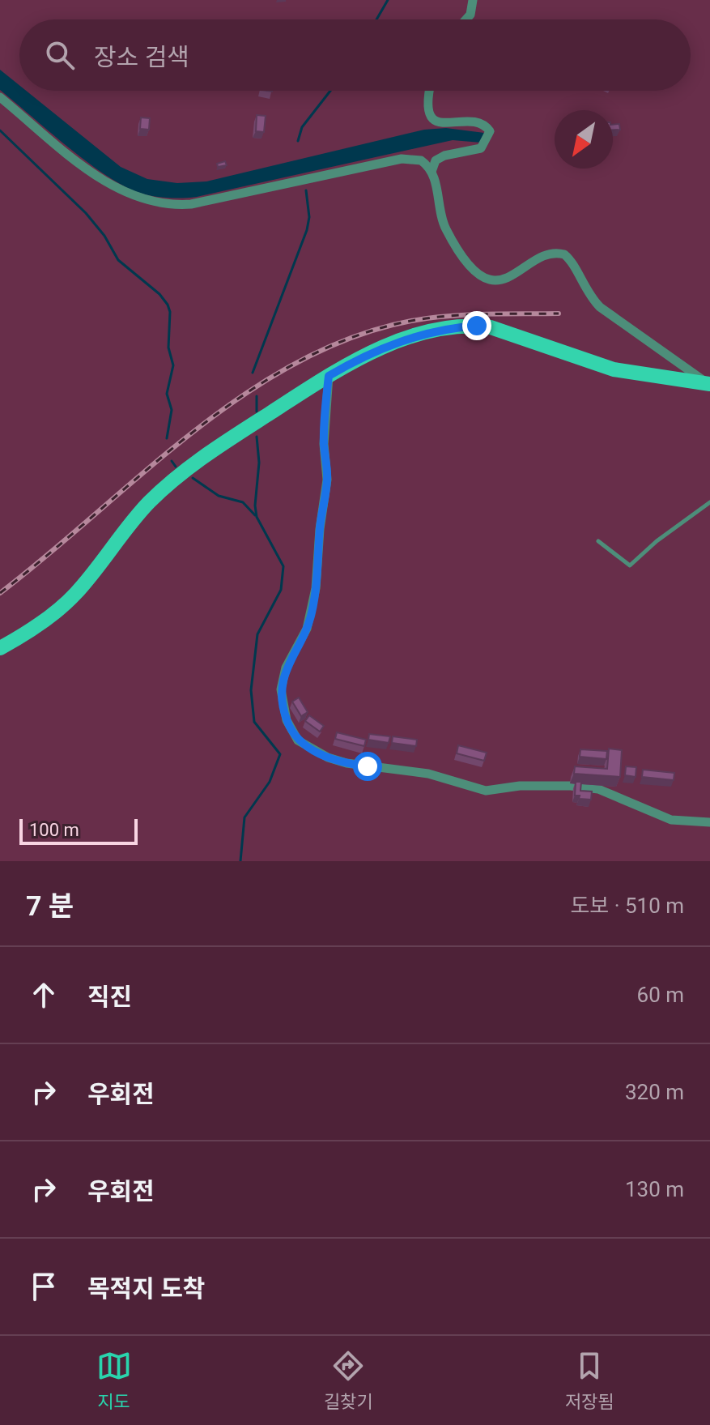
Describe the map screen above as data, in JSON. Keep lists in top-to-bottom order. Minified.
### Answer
{"scale_bar":"100 m","north":"bottom left","page":{"search":"장소 검색","scale":"100 m","heading":["7 분","도보 · 510 m"],"list":[["직진","60 m"],["우회전","320 m"],["우회전","130 m"],"목적지 도착"],"nav":["지도","길찾기","저장됨"]}}
